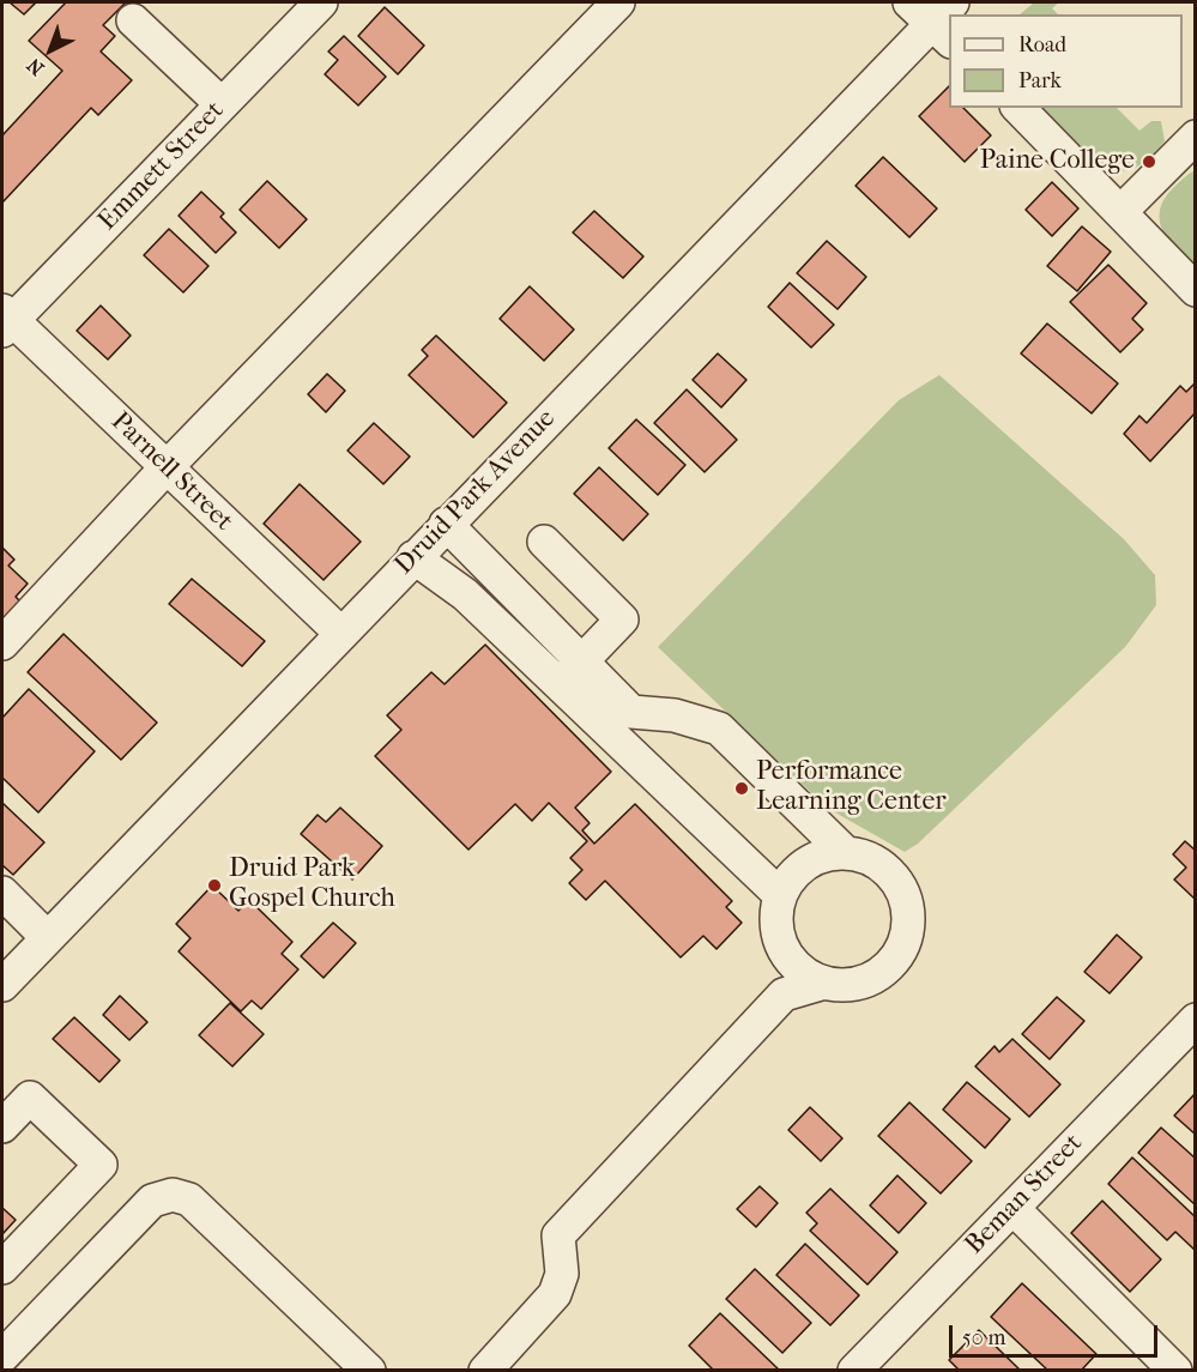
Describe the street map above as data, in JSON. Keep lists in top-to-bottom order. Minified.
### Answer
{"streets":{"street":["Emmett Street","Parnell Street","Druid Park Avenue","Beman Street"]},"crossings":[["Emmett Street","Parnell Street"],["Parnell Street","Druid Park Avenue"]],"places":["Paine College","Performance Learning Center","Druid Park Gospel Church"],"legend":["Road","Park"],"scale_bar":"50 m","north":"bottom left"}
